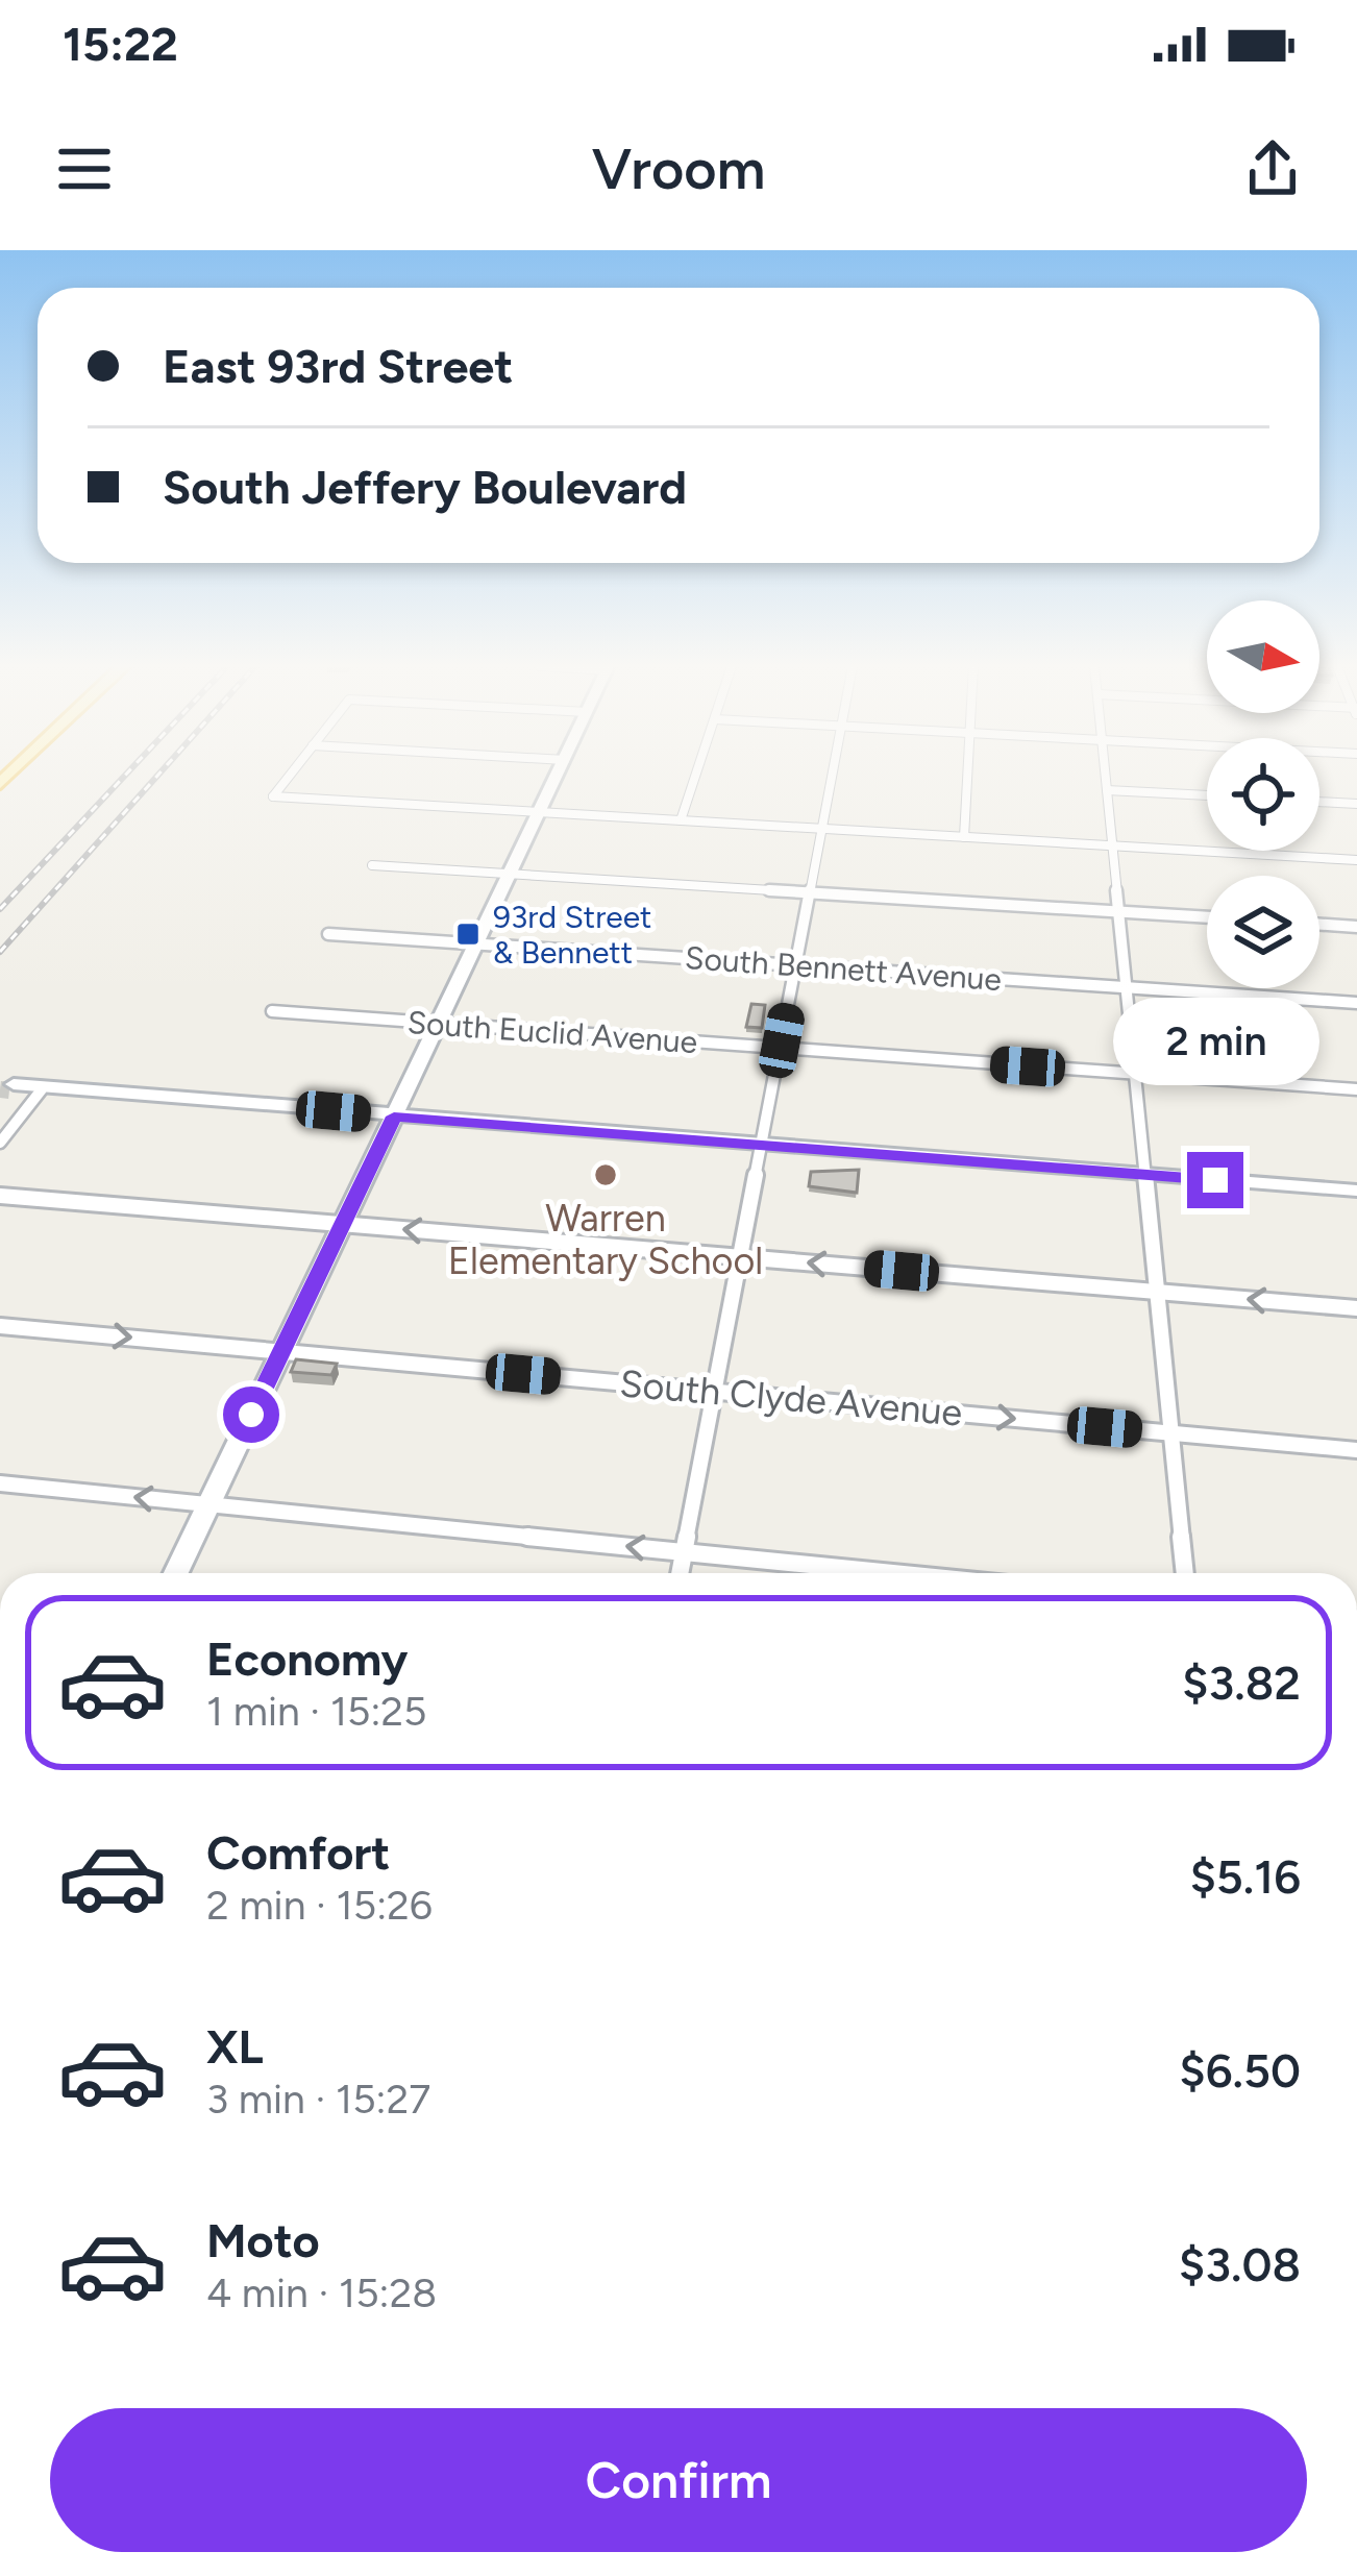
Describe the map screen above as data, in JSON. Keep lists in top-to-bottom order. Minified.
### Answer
{"streets":{"street":["South Bennett Avenue","South Euclid Avenue","South Clyde Avenue"]},"one_way":["South Clyde Avenue"],"places":{"transit":["93rd Street & Bennett"],"other":["Warren Elementary School"]},"north":"right","page":{"status":"15:22","header":"Vroom","banner":["East 93rd Street","South Jeffery Boulevard"],"bubble":"2 min","list":[{"name":"Economy","note":"1 min · 15:25","value":"$3.82"},{"name":"Comfort","note":"2 min · 15:26","value":"$5.16"},{"name":"XL","note":"3 min · 15:27","value":"$6.50"},{"name":"Moto","note":"4 min · 15:28","value":"$3.08"}],"buttons":"Confirm"}}
